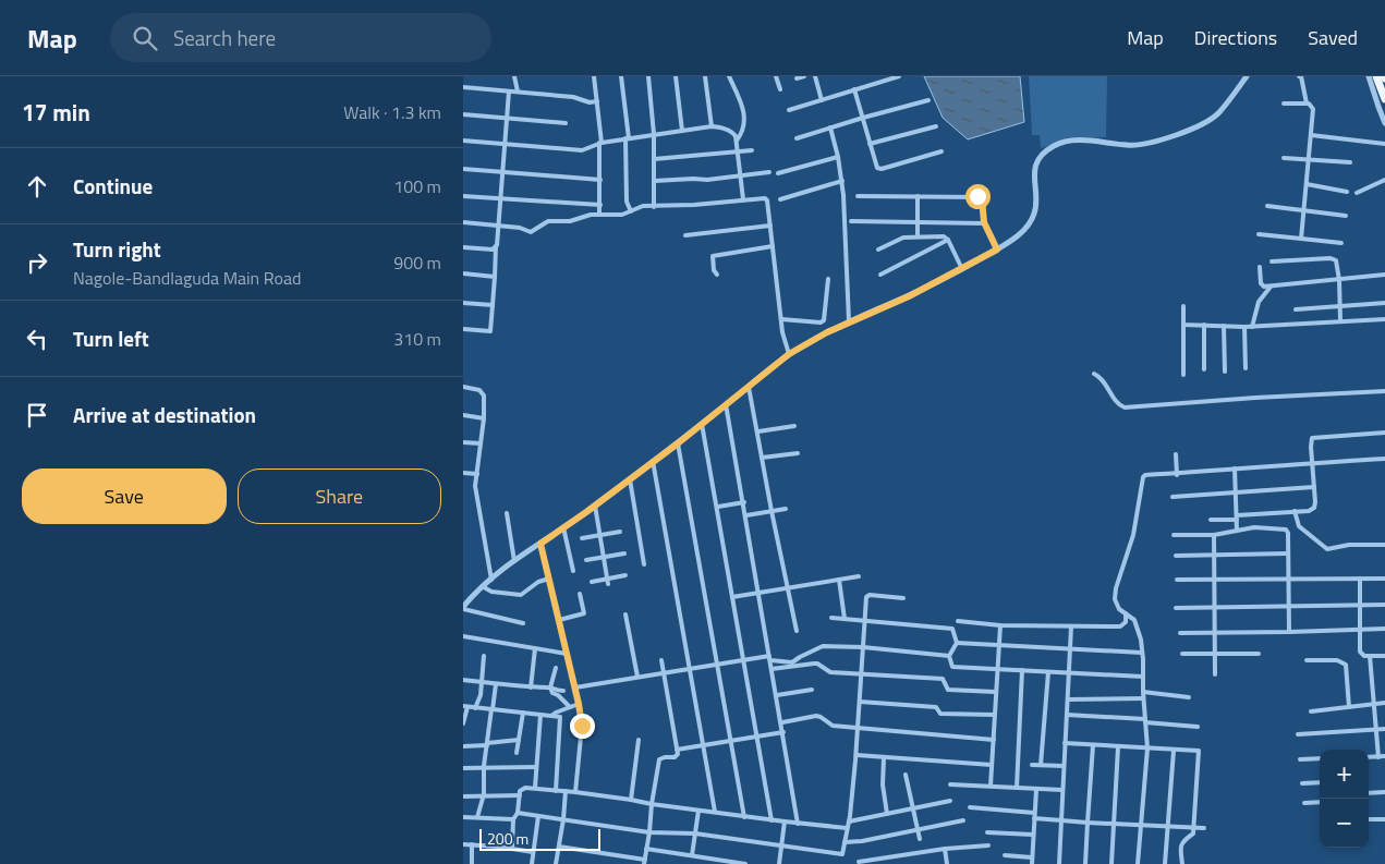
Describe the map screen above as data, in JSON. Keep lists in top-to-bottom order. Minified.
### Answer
{"scale_bar":"200 m","page":{"header":"Map","search":"Search here","nav":["Map","Directions","Saved"],"heading":["17 min","Walk · 1.3 km"],"list":[["Continue","100 m"],["Turn right","Nagole-Bandlaguda Main Road","900 m"],["Turn left","310 m"],"Arrive at destination"],"buttons":["Save","Share"],"map_buttons":["+","−"],"scale":"200 m"}}
